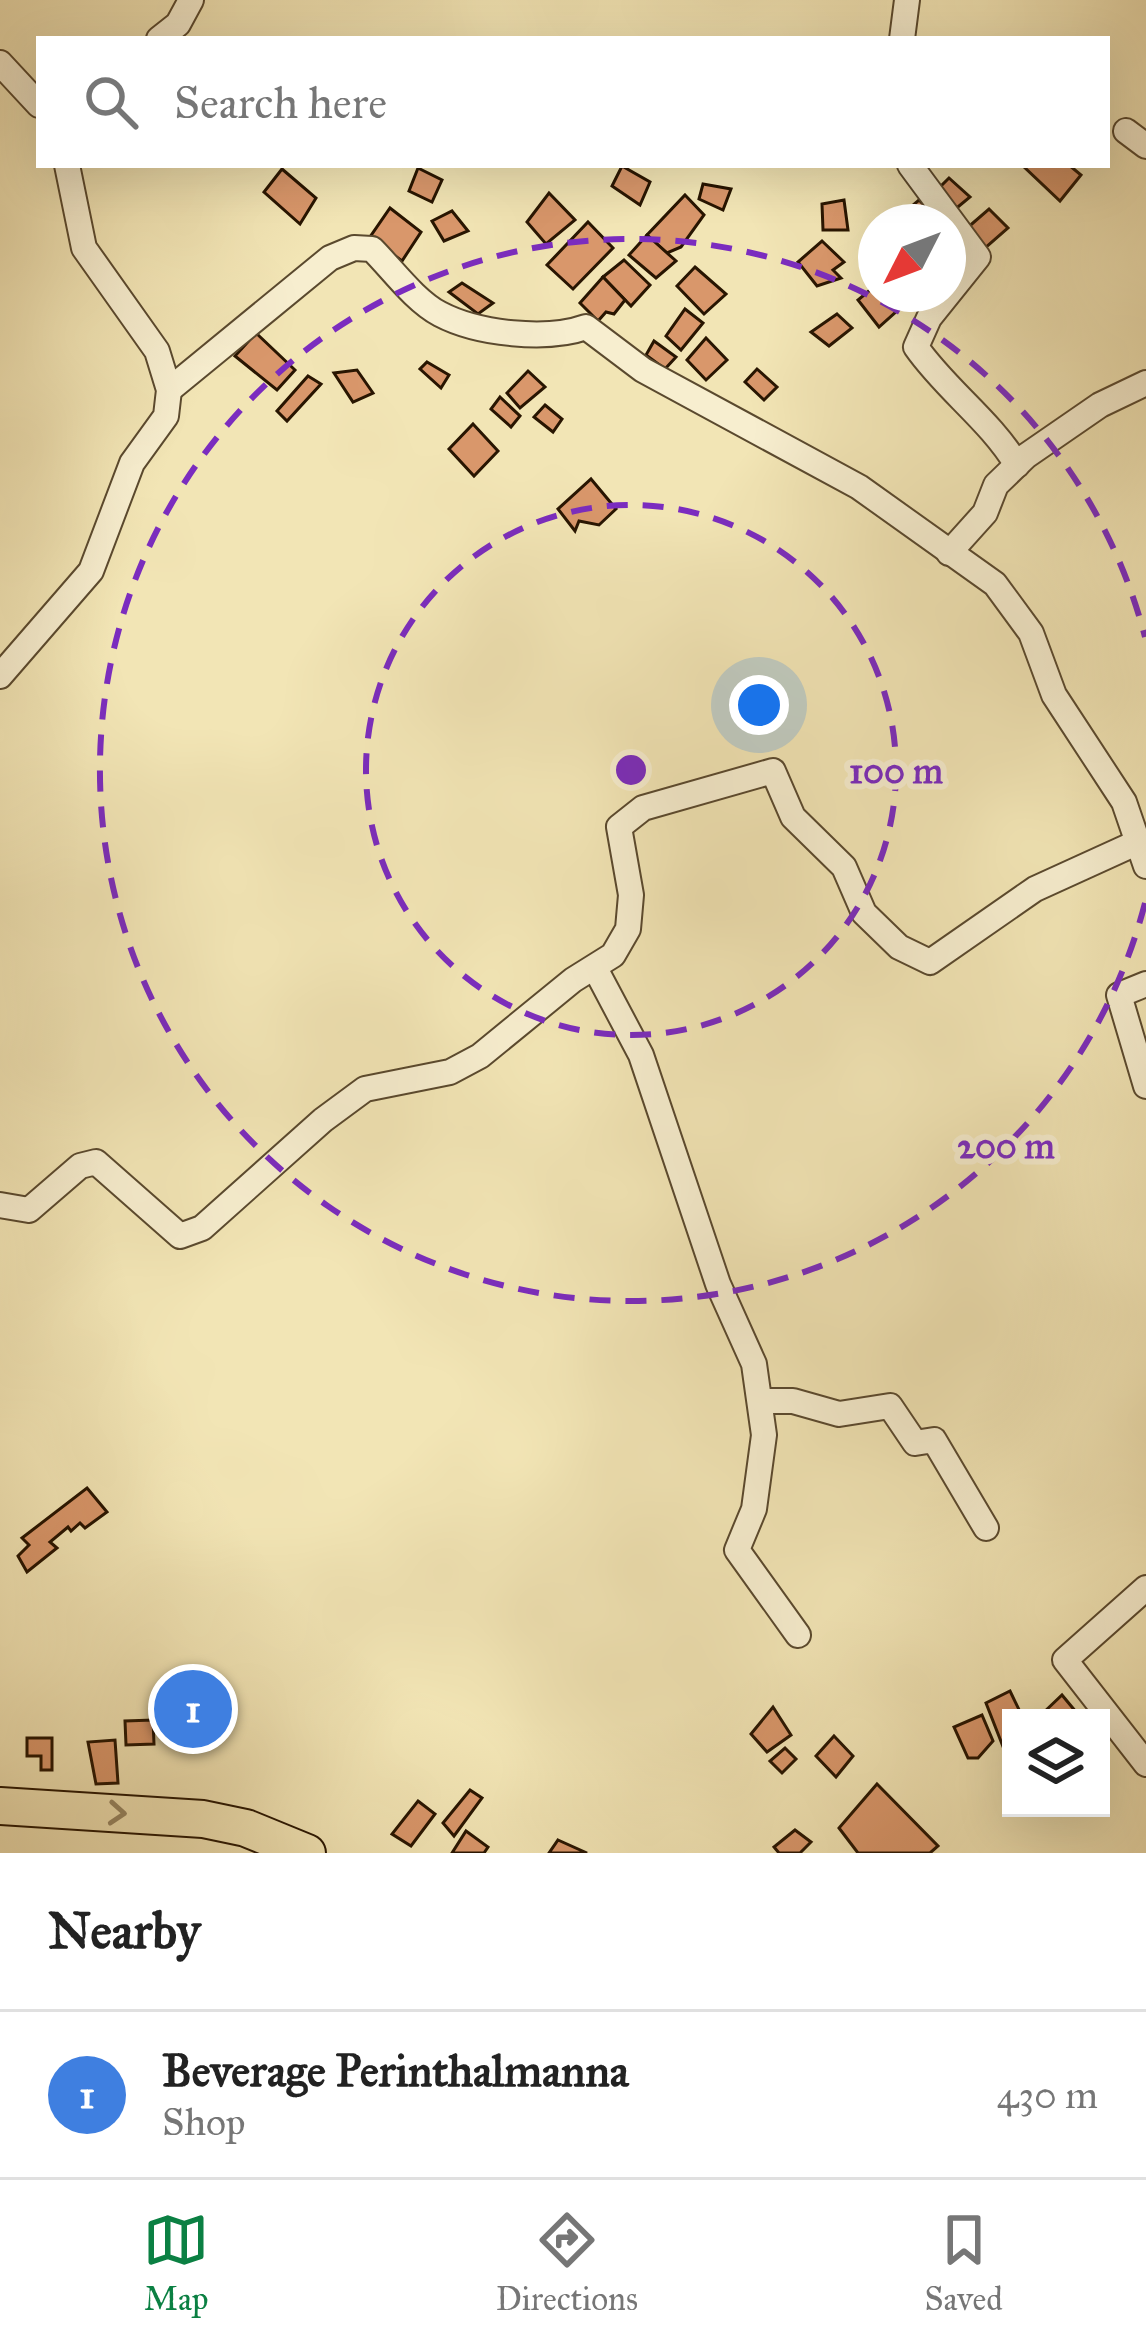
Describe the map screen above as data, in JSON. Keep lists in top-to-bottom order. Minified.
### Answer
{"north":"bottom left","page":{"search":"Search here","pins":"1","heading":"Nearby","list":[{"mark":"1","name":"Beverage Perinthalmanna","note":"Shop","value":"430 m"}],"nav":["Map","Directions","Saved"]},"rings":["100 m","200 m"]}
